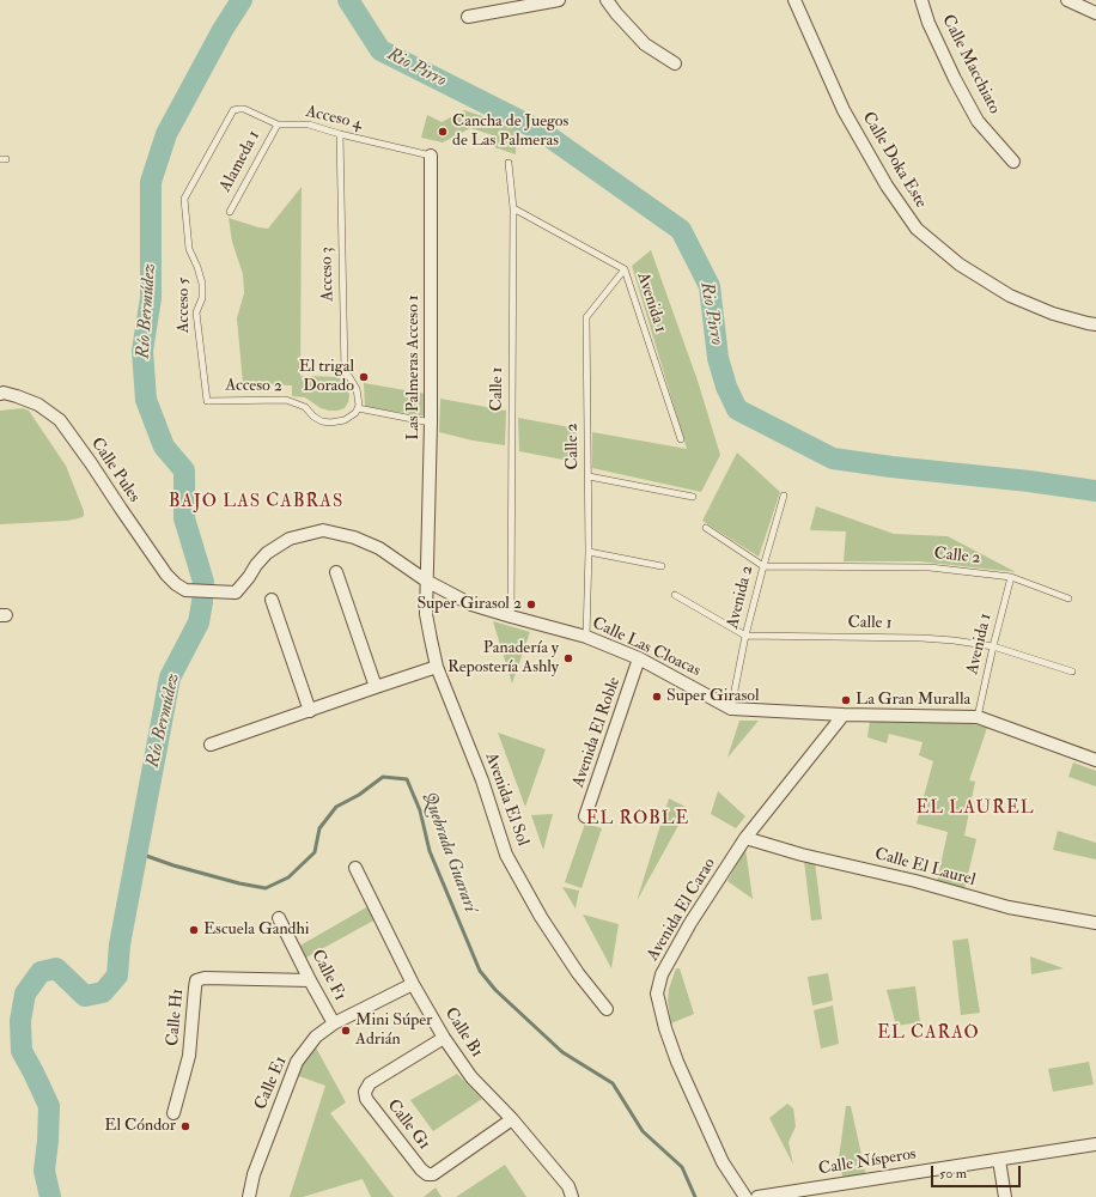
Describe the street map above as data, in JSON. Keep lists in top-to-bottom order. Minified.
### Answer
{"streets":{"street":["Calle Macchiato","Calle Doka Este","Las Palmeras Acceso 1","Calle Pules","Calle Las Cloacas","Avenida El Roble","Avenida El Sol","Calle El Laurel","Avenida El Carao","Calle F1","Calle H1","Calle B1","Calle E1","Calle G1","Calle Nísperos"],"lane":["Acceso 4","Alameda 1","Acceso 3","Avenida 1","Acceso 5","Acceso 2","Calle 1","Calle 2","Avenida 2"]},"crossings":[["Acceso 4","Alameda 1"],["Acceso 4","Acceso 3"],["Acceso 4","Acceso 5"],["Acceso 4","Las Palmeras Acceso 1"],["Acceso 3","Acceso 2"],["Avenida 1","Calle 1"],["Avenida 1","Calle 2"],["Avenida 1","Calle Las Cloacas"],["Acceso 5","Acceso 2"],["Las Palmeras Acceso 1","Calle Las Cloacas"],["Las Palmeras Acceso 1","Avenida El Sol"],["Calle 1","Avenida 2"],["Calle 1","Calle Las Cloacas"],["Calle 2","Avenida 2"],["Calle 2","Calle Las Cloacas"],["Calle Pules","Calle Las Cloacas"],["Avenida 2","Calle Las Cloacas"],["Calle Las Cloacas","Avenida El Roble"],["Calle Las Cloacas","Avenida El Sol"],["Calle Las Cloacas","Avenida El Carao"],["Calle El Laurel","Avenida El Carao"],["Calle F1","Calle H1"],["Calle F1","Calle E1"],["Calle B1","Calle E1"],["Calle B1","Calle G1"]],"districts":["BAJO LAS CABRAS","EL LAUREL","EL ROBLE","EL CARAO"],"water":["Rio Pirro","Río Bermúdez","Quebrada Guararí"],"places":["Cancha de Juegos de Las Palmeras","El trigal Dorado","Super Girasol 2","Panadería y Repostería Ashly","Super Girasol","La Gran Muralla","Escuela Gandhi","Mini Súper Adrián","El Cóndor"],"scale_bar":"50 m"}
